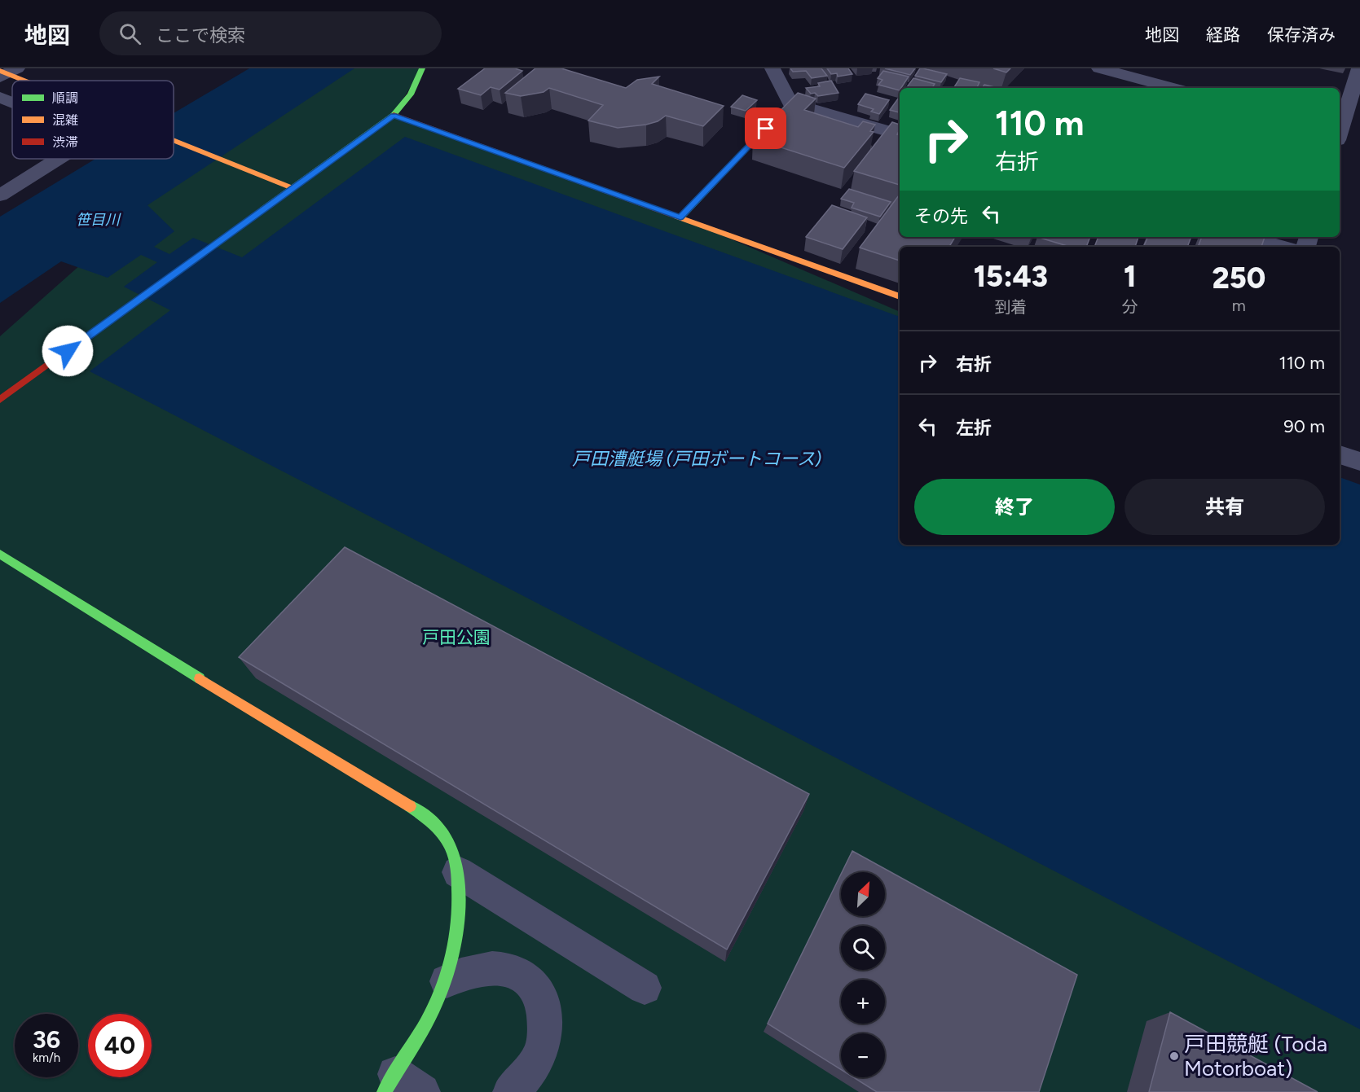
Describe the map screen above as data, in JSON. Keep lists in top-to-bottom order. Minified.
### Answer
{"water":["笹目川","戸田漕艇場 (戸田ボートコース)"],"parks":["戸田公園"],"places":["戸田競艇 (Toda Motorboat)"],"legend":["順調","混雑","渋滞"],"north":"top right","page":{"header":"地図","search":"ここで検索","nav":["地図","経路","保存済み"],"turn":["110 m","右折"],"then":"その先","eta":["15:43","到着","1","分","250","m"],"list":[{"name":"右折","value":"110 m"},{"name":"左折","value":"90 m"}],"buttons":["終了","共有"],"map_buttons":["+","−"],"speed":"36 km/h","limit":"40"}}
